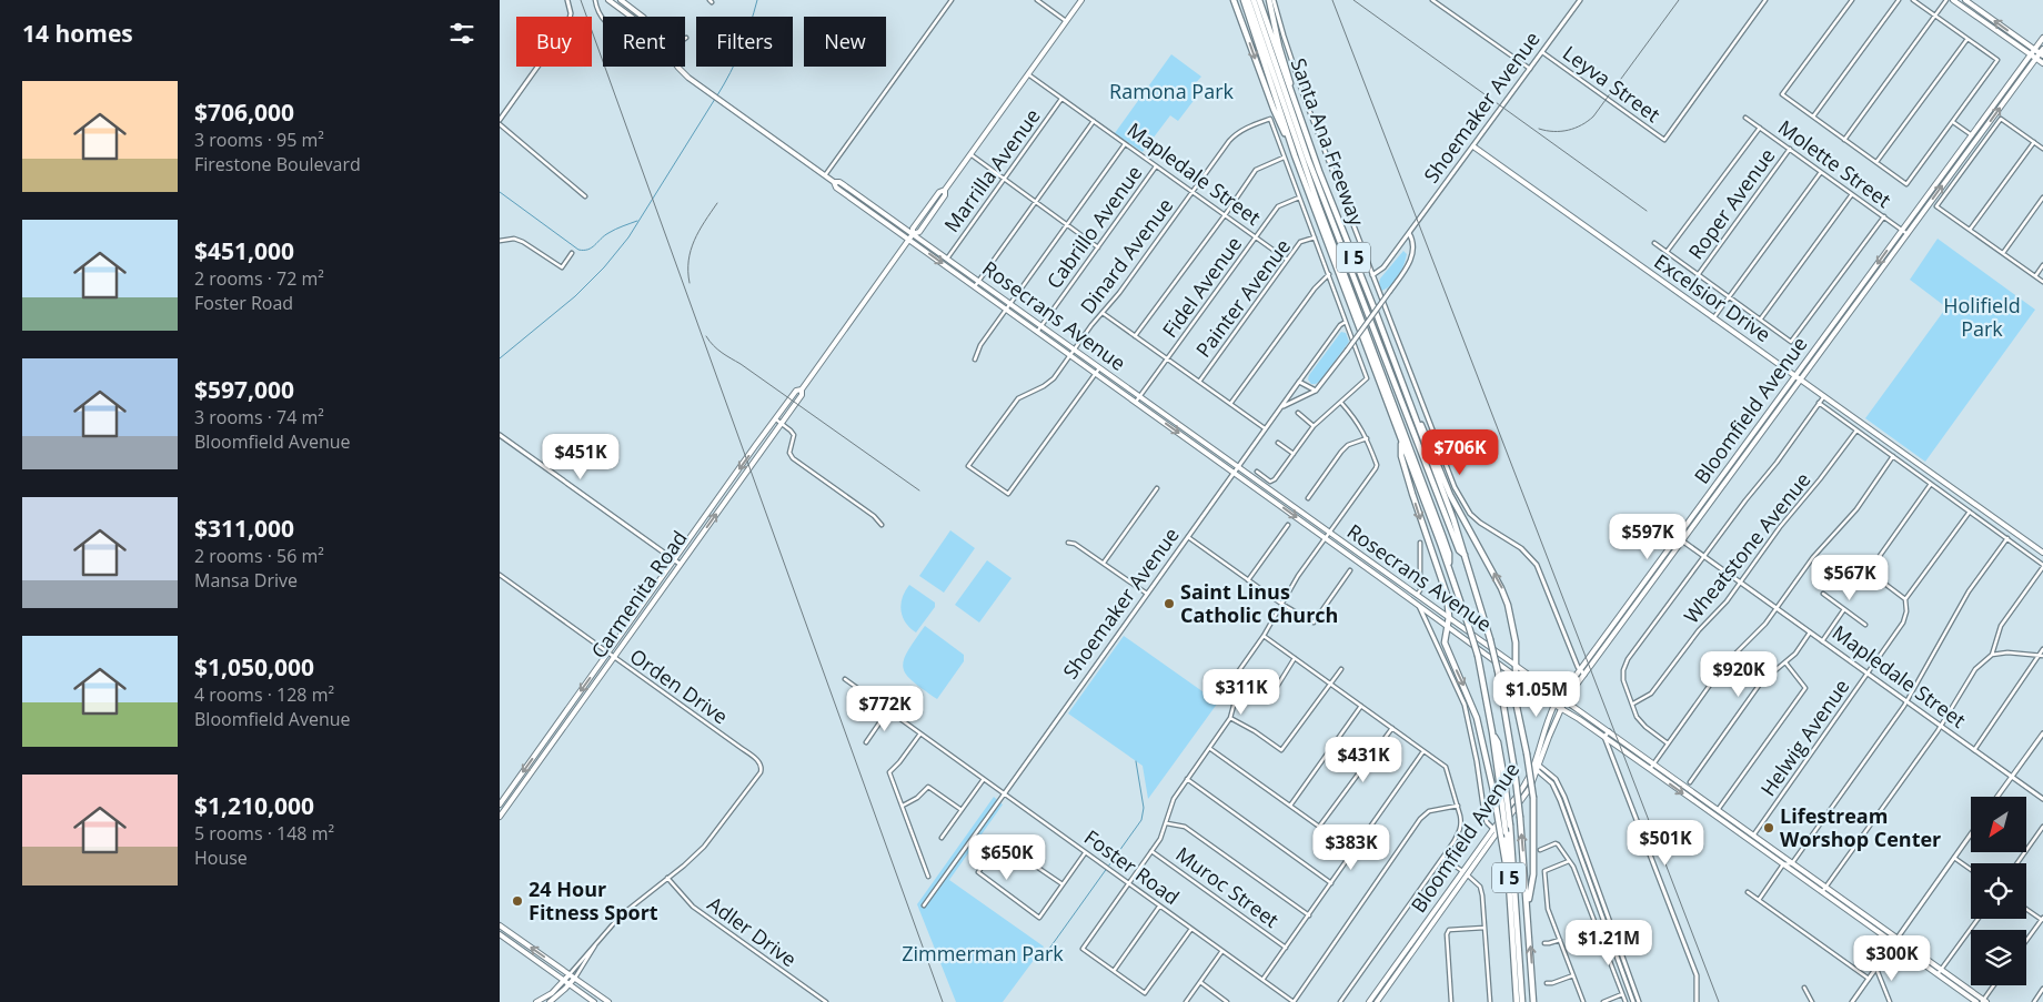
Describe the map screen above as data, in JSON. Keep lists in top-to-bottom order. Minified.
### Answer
{"streets":{"highway":["Santa Ana Freeway","I 5"],"main road":["Excelsior Drive","Rosecrans Avenue","Bloomfield Avenue","Carmenita Road"],"street":["Leyva Street","Shoemaker Avenue","Molette Street","Marrilla Avenue","Mapledale Street","Roper Avenue","Cabrillo Avenue","Dinard Avenue","Fidel Avenue","Painter Avenue","Wheatstone Avenue","Orden Drive","Helwig Avenue","Foster Road","Muroc Street","Adler Drive"]},"crossings":[["Leyva Street","Shoemaker Avenue"],["Shoemaker Avenue","Excelsior Drive"],["Shoemaker Avenue","Rosecrans Avenue"],["Shoemaker Avenue","Foster Road"],["Molette Street","Roper Avenue"],["Molette Street","Bloomfield Avenue"],["Marrilla Avenue","Mapledale Street"],["Marrilla Avenue","Rosecrans Avenue"],["Mapledale Street","Cabrillo Avenue"],["Mapledale Street","Dinard Avenue"],["Mapledale Street","Fidel Avenue"],["Mapledale Street","Painter Avenue"],["Mapledale Street","Bloomfield Avenue"],["Mapledale Street","Wheatstone Avenue"],["Mapledale Street","Carmenita Road"],["Mapledale Street","Helwig Avenue"],["Cabrillo Avenue","Rosecrans Avenue"],["Dinard Avenue","Rosecrans Avenue"],["Fidel Avenue","Rosecrans Avenue"],["Excelsior Drive","Bloomfield Avenue"],["Rosecrans Avenue","Bloomfield Avenue"],["Rosecrans Avenue","Carmenita Road"],["Rosecrans Avenue","Helwig Avenue"],["Carmenita Road","Orden Drive"],["Orden Drive","Adler Drive"]],"parks":["Ramona Park","Holifield Park","Zimmerman Park"],"places":["Saint Linus Catholic Church","Lifestream Worshop Center","24 Hour Fitness Sport"],"north":"bottom left","page":{"heading":"14 homes","chip":["Buy","Rent","Filters","New"],"list":[{"name":"$706,000","note":"3 rooms · 95 m² · Firestone Boulevard"},{"name":"$451,000","note":"2 rooms · 72 m² · Foster Road"},{"name":"$597,000","note":"3 rooms · 74 m² · Bloomfield Avenue"},{"name":"$311,000","note":"2 rooms · 56 m² · Mansa Drive"},{"name":"$1,050,000","note":"4 rooms · 128 m² · Bloomfield Avenue"},{"name":"$1,210,000","note":"5 rooms · 148 m² · House"}],"price":["$706K","$451K","$597K","$567K","$920K","$311K","$1.05M","$772K","$431K","$501K","$383K","$650K","$1.21M","$300K"]}}
